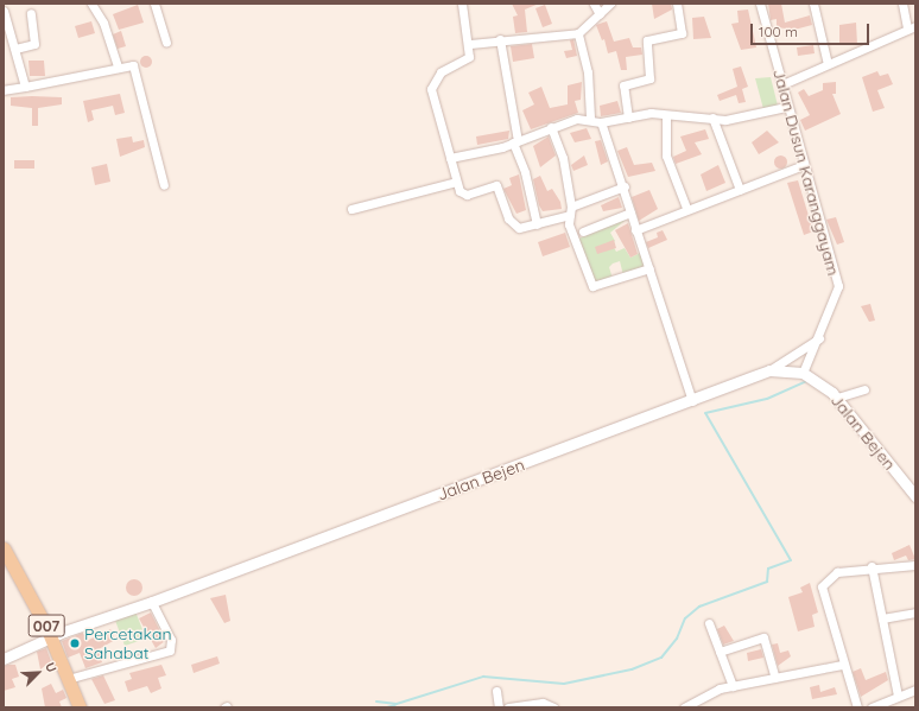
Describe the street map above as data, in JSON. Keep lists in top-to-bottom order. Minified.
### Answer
{"streets":{"main road":["007"],"street":["Jalan Dusun Karanggayam","Jalan Bejen"]},"crossings":[["Jalan Dusun Karanggayam","Jalan Bejen"],["Jalan Bejen","007"]],"places":["Percetakan Sahabat"],"scale_bar":"100 m","north":"top right"}
